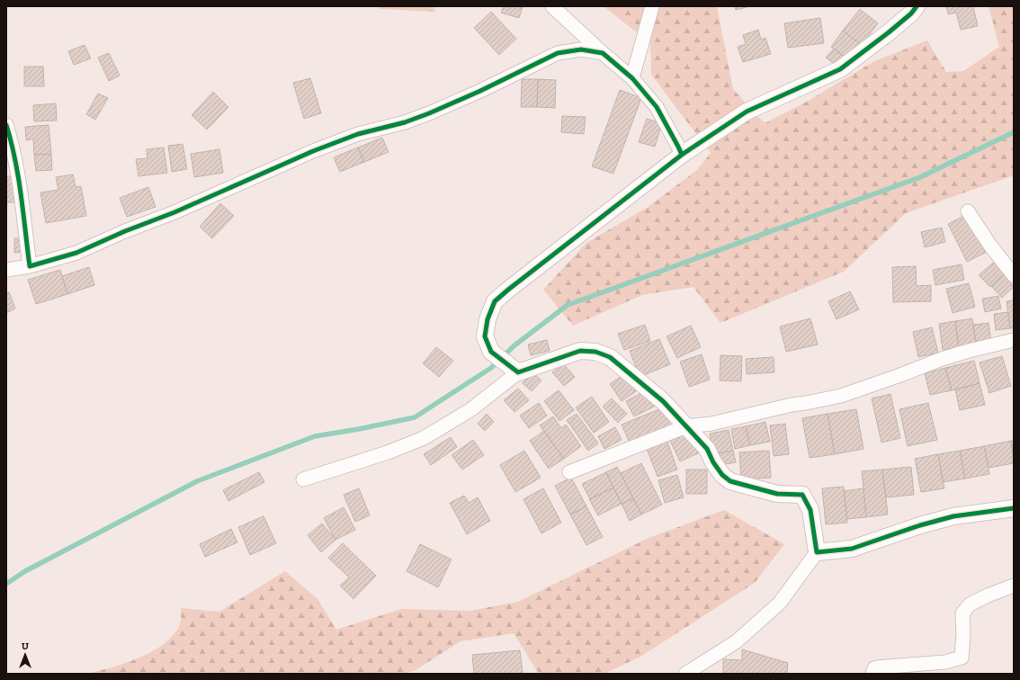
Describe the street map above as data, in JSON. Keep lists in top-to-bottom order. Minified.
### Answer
{"north":"top"}
